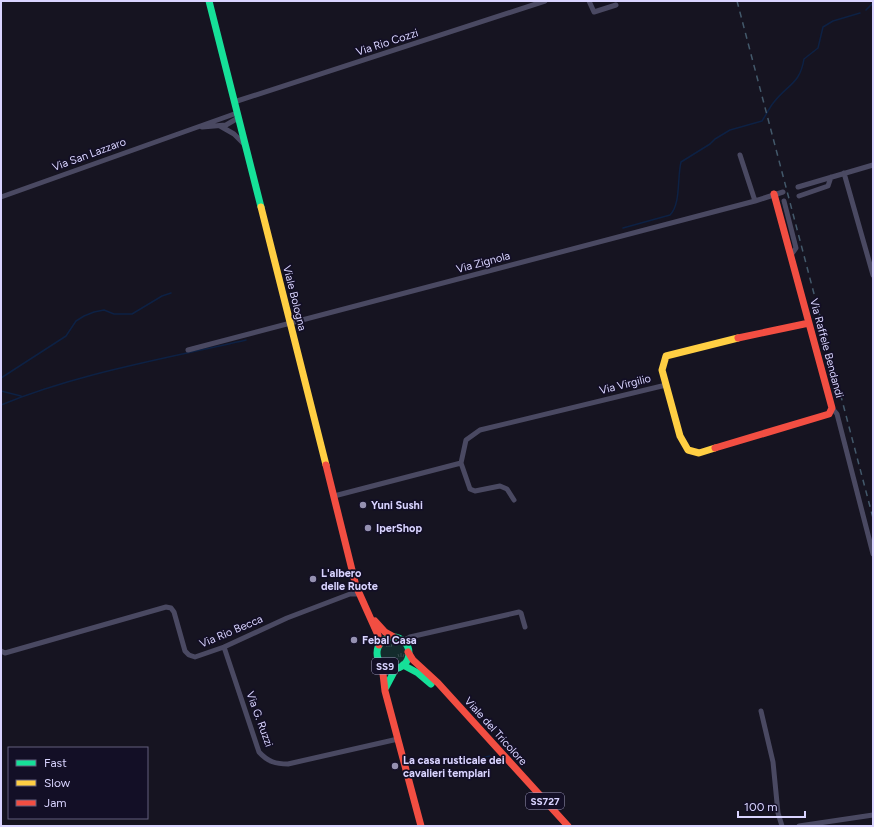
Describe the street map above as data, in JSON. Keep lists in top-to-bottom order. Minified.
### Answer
{"streets":{"main road":["Viale Bologna","Via Raffele Bendandi","Via Virgilio","SS9","Viale del Tricolore","SS727"],"street":["Via Rio Cozzi","Via San Lazzaro","Via Zignola","Via Rio Becca","Via G. Ruzzi"]},"crossings":[["Via Rio Cozzi","Viale Bologna"],["Via San Lazzaro","Viale Bologna"],["Via Zignola","Viale Bologna"],["Via Zignola","Via Raffele Bendandi"],["Viale Bologna","Via Rio Becca"],["Via Raffele Bendandi","Via Virgilio"],["Via Rio Becca","Via G. Ruzzi"],["SS9","Viale del Tricolore"]],"places":["Yuni Sushi","IperShop","L'albero delle Ruote","Febal Casa","La casa rusticale dei cavalieri templari"],"legend":["Fast","Slow","Jam"],"scale_bar":"100 m"}
